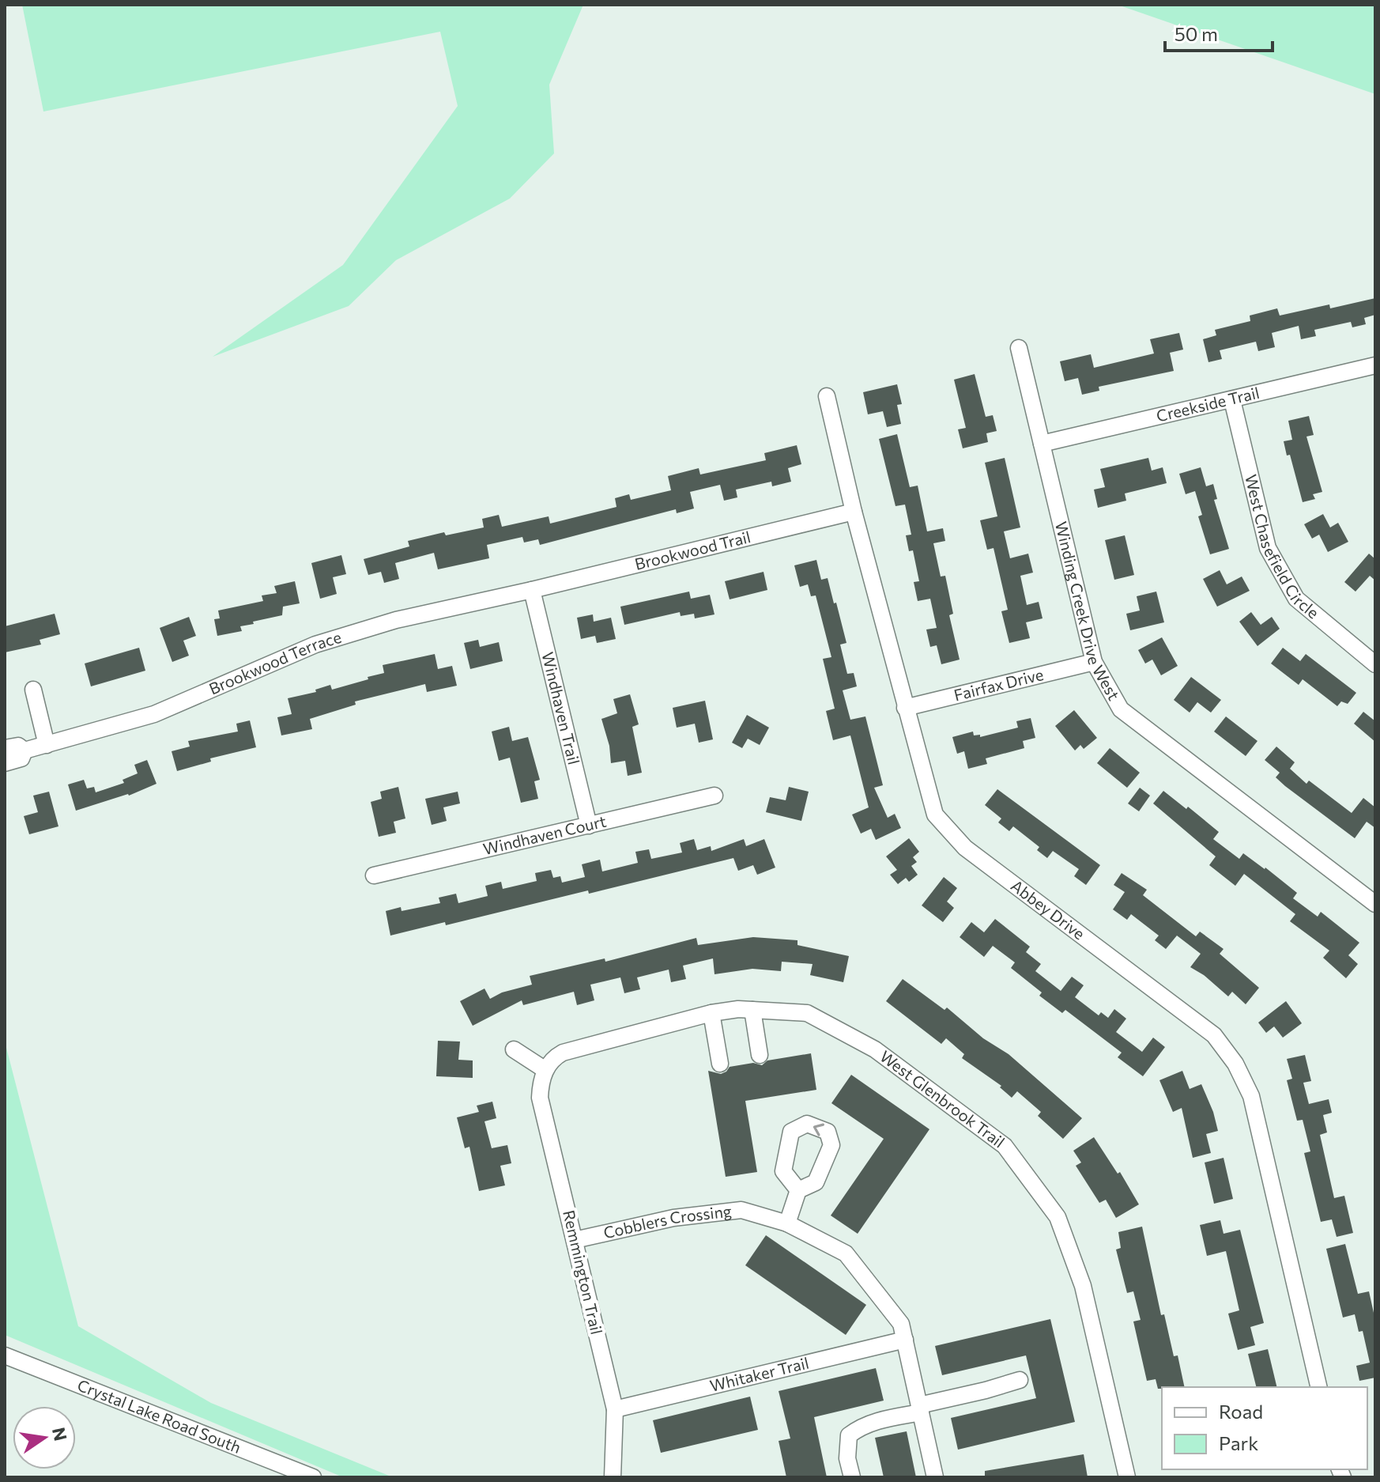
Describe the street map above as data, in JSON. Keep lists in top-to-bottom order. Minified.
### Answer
{"streets":{"street":["Creekside Trail","West Chasefield Circle","Brookwood Trail","Winding Creek Drive West","Brookwood Terrace","Fairfax Drive","Windhaven Trail","Windhaven Court","Abbey Drive","West Glenbrook Trail","Cobblers Crossing","Remmington Trail","Whitaker Trail","Crystal Lake Road South"]},"crossings":[["Creekside Trail","West Chasefield Circle"],["Creekside Trail","Winding Creek Drive West"],["Brookwood Trail","Brookwood Terrace"],["Brookwood Trail","Windhaven Trail"],["Brookwood Trail","Abbey Drive"],["Winding Creek Drive West","Fairfax Drive"],["Brookwood Terrace","Windhaven Trail"],["Fairfax Drive","Abbey Drive"],["Windhaven Trail","Windhaven Court"],["West Glenbrook Trail","Remmington Trail"],["Cobblers Crossing","Remmington Trail"],["Cobblers Crossing","Whitaker Trail"],["Remmington Trail","Whitaker Trail"]],"legend":["Road","Park"],"scale_bar":"50 m","north":"right"}
